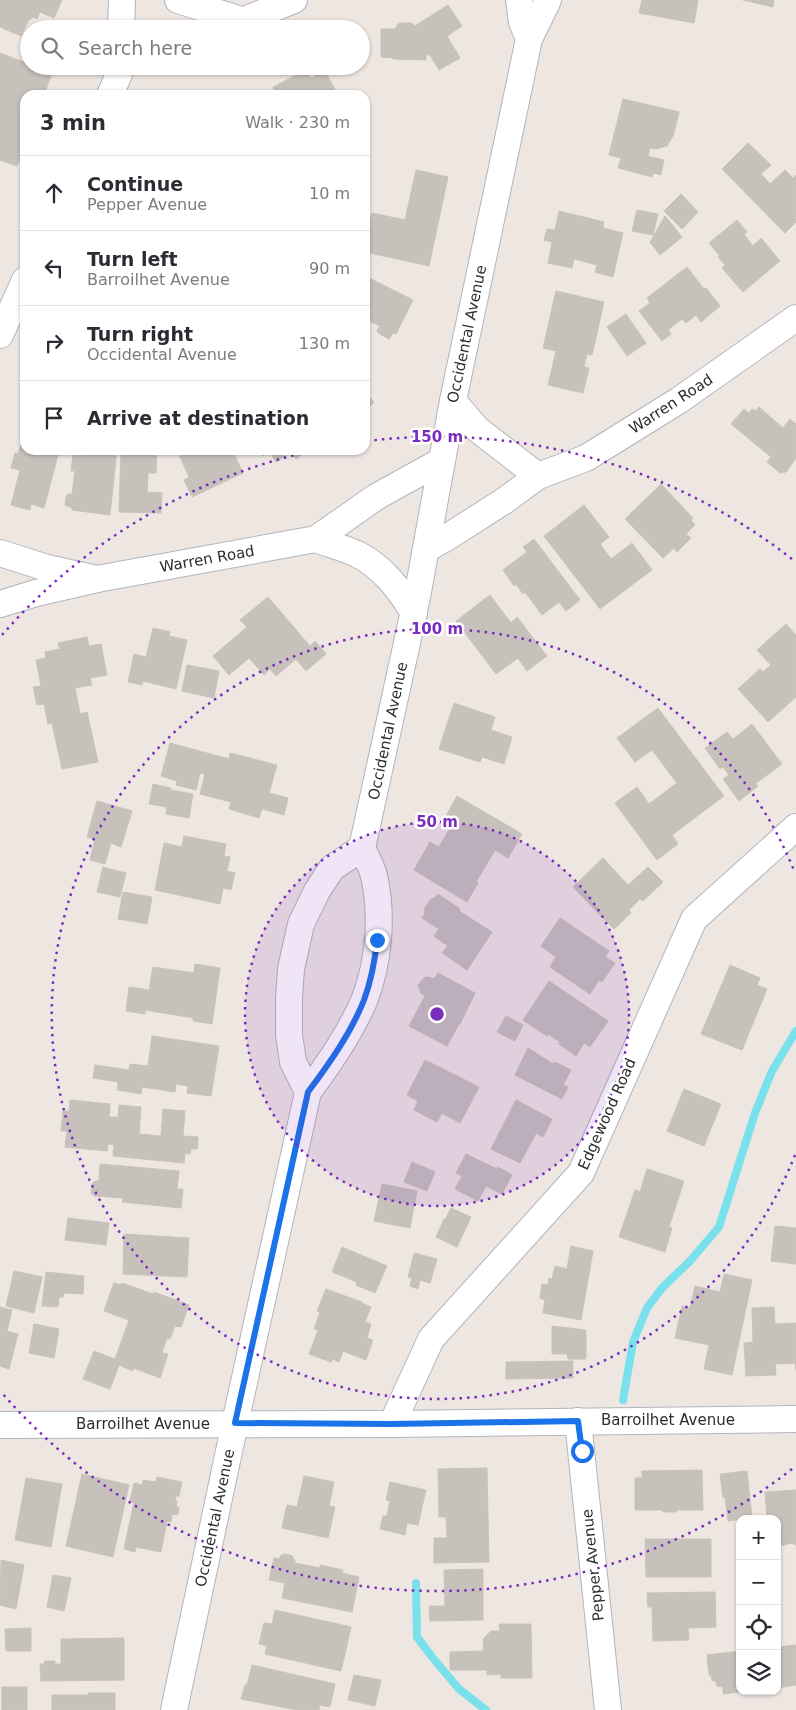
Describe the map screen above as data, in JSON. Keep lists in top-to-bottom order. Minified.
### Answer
{"streets":{"street":["Occidental Avenue","Warren Road","Edgewood Road","Barroilhet Avenue","Pepper Avenue"]},"crossings":[["Occidental Avenue","Warren Road"],["Occidental Avenue","Barroilhet Avenue"],["Edgewood Road","Barroilhet Avenue"],["Barroilhet Avenue","Pepper Avenue"]],"page":{"search":"Search here","heading":["3 min","Walk · 230 m"],"list":[["Continue","Pepper Avenue","10 m"],["Turn left","Barroilhet Avenue","90 m"],["Turn right","Occidental Avenue","130 m"],"Arrive at destination"],"map_buttons":["+","−"]},"rings":["150 m","100 m","50 m"]}
